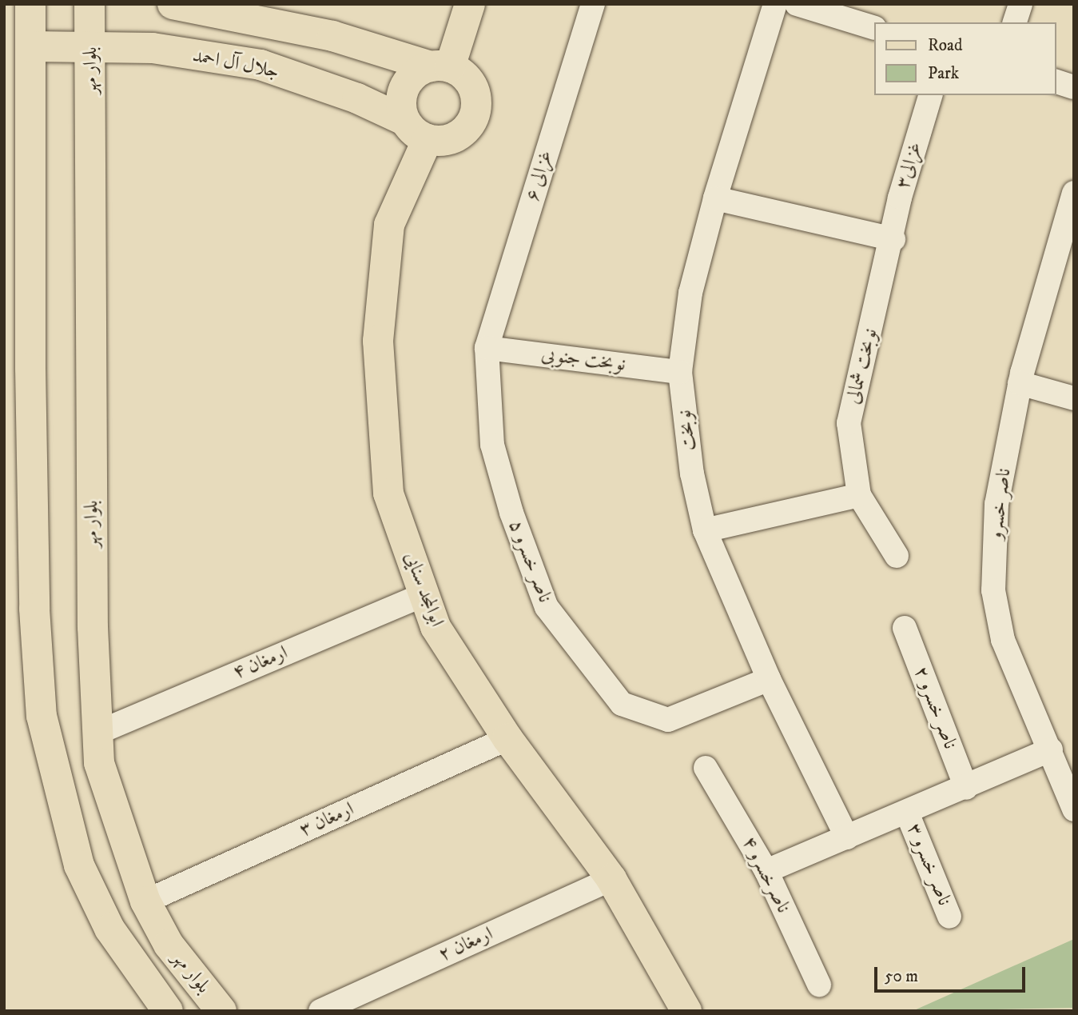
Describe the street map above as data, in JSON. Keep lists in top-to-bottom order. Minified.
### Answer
{"streets":{"main road":["جلال آل احمد","بلوار مهر","ابوالمجد سنایی"],"street":["غزالی۳","غزالی ۶","نوبخت جنوبی","نوبخت شمالی","نوبخت","ناصر خسرو","ناصر خسرو ۵","ارمغان ۴","ناصر خسرو ۲","ارمغان ۳","ناصر خسرو ۳","ناصرخسرو ۴","ارمغان ۲"]},"crossings":[["جلال آل احمد","بلوار مهر"],["جلال آل احمد","ابوالمجد سنایی"],["بلوار مهر","ارمغان ۴"],["بلوار مهر","ارمغان ۳"],["غزالی۳","نوبخت شمالی"],["غزالی ۶","نوبخت جنوبی"],["غزالی ۶","ناصر خسرو ۵"],["نوبخت جنوبی","نوبخت"],["نوبخت جنوبی","ناصر خسرو ۵"],["نوبخت","ناصر خسرو ۵"],["ابوالمجد سنایی","ارمغان ۴"],["ابوالمجد سنایی","ارمغان ۳"],["ابوالمجد سنایی","ارمغان ۲"]],"legend":["Road","Park"],"scale_bar":"50 m"}
